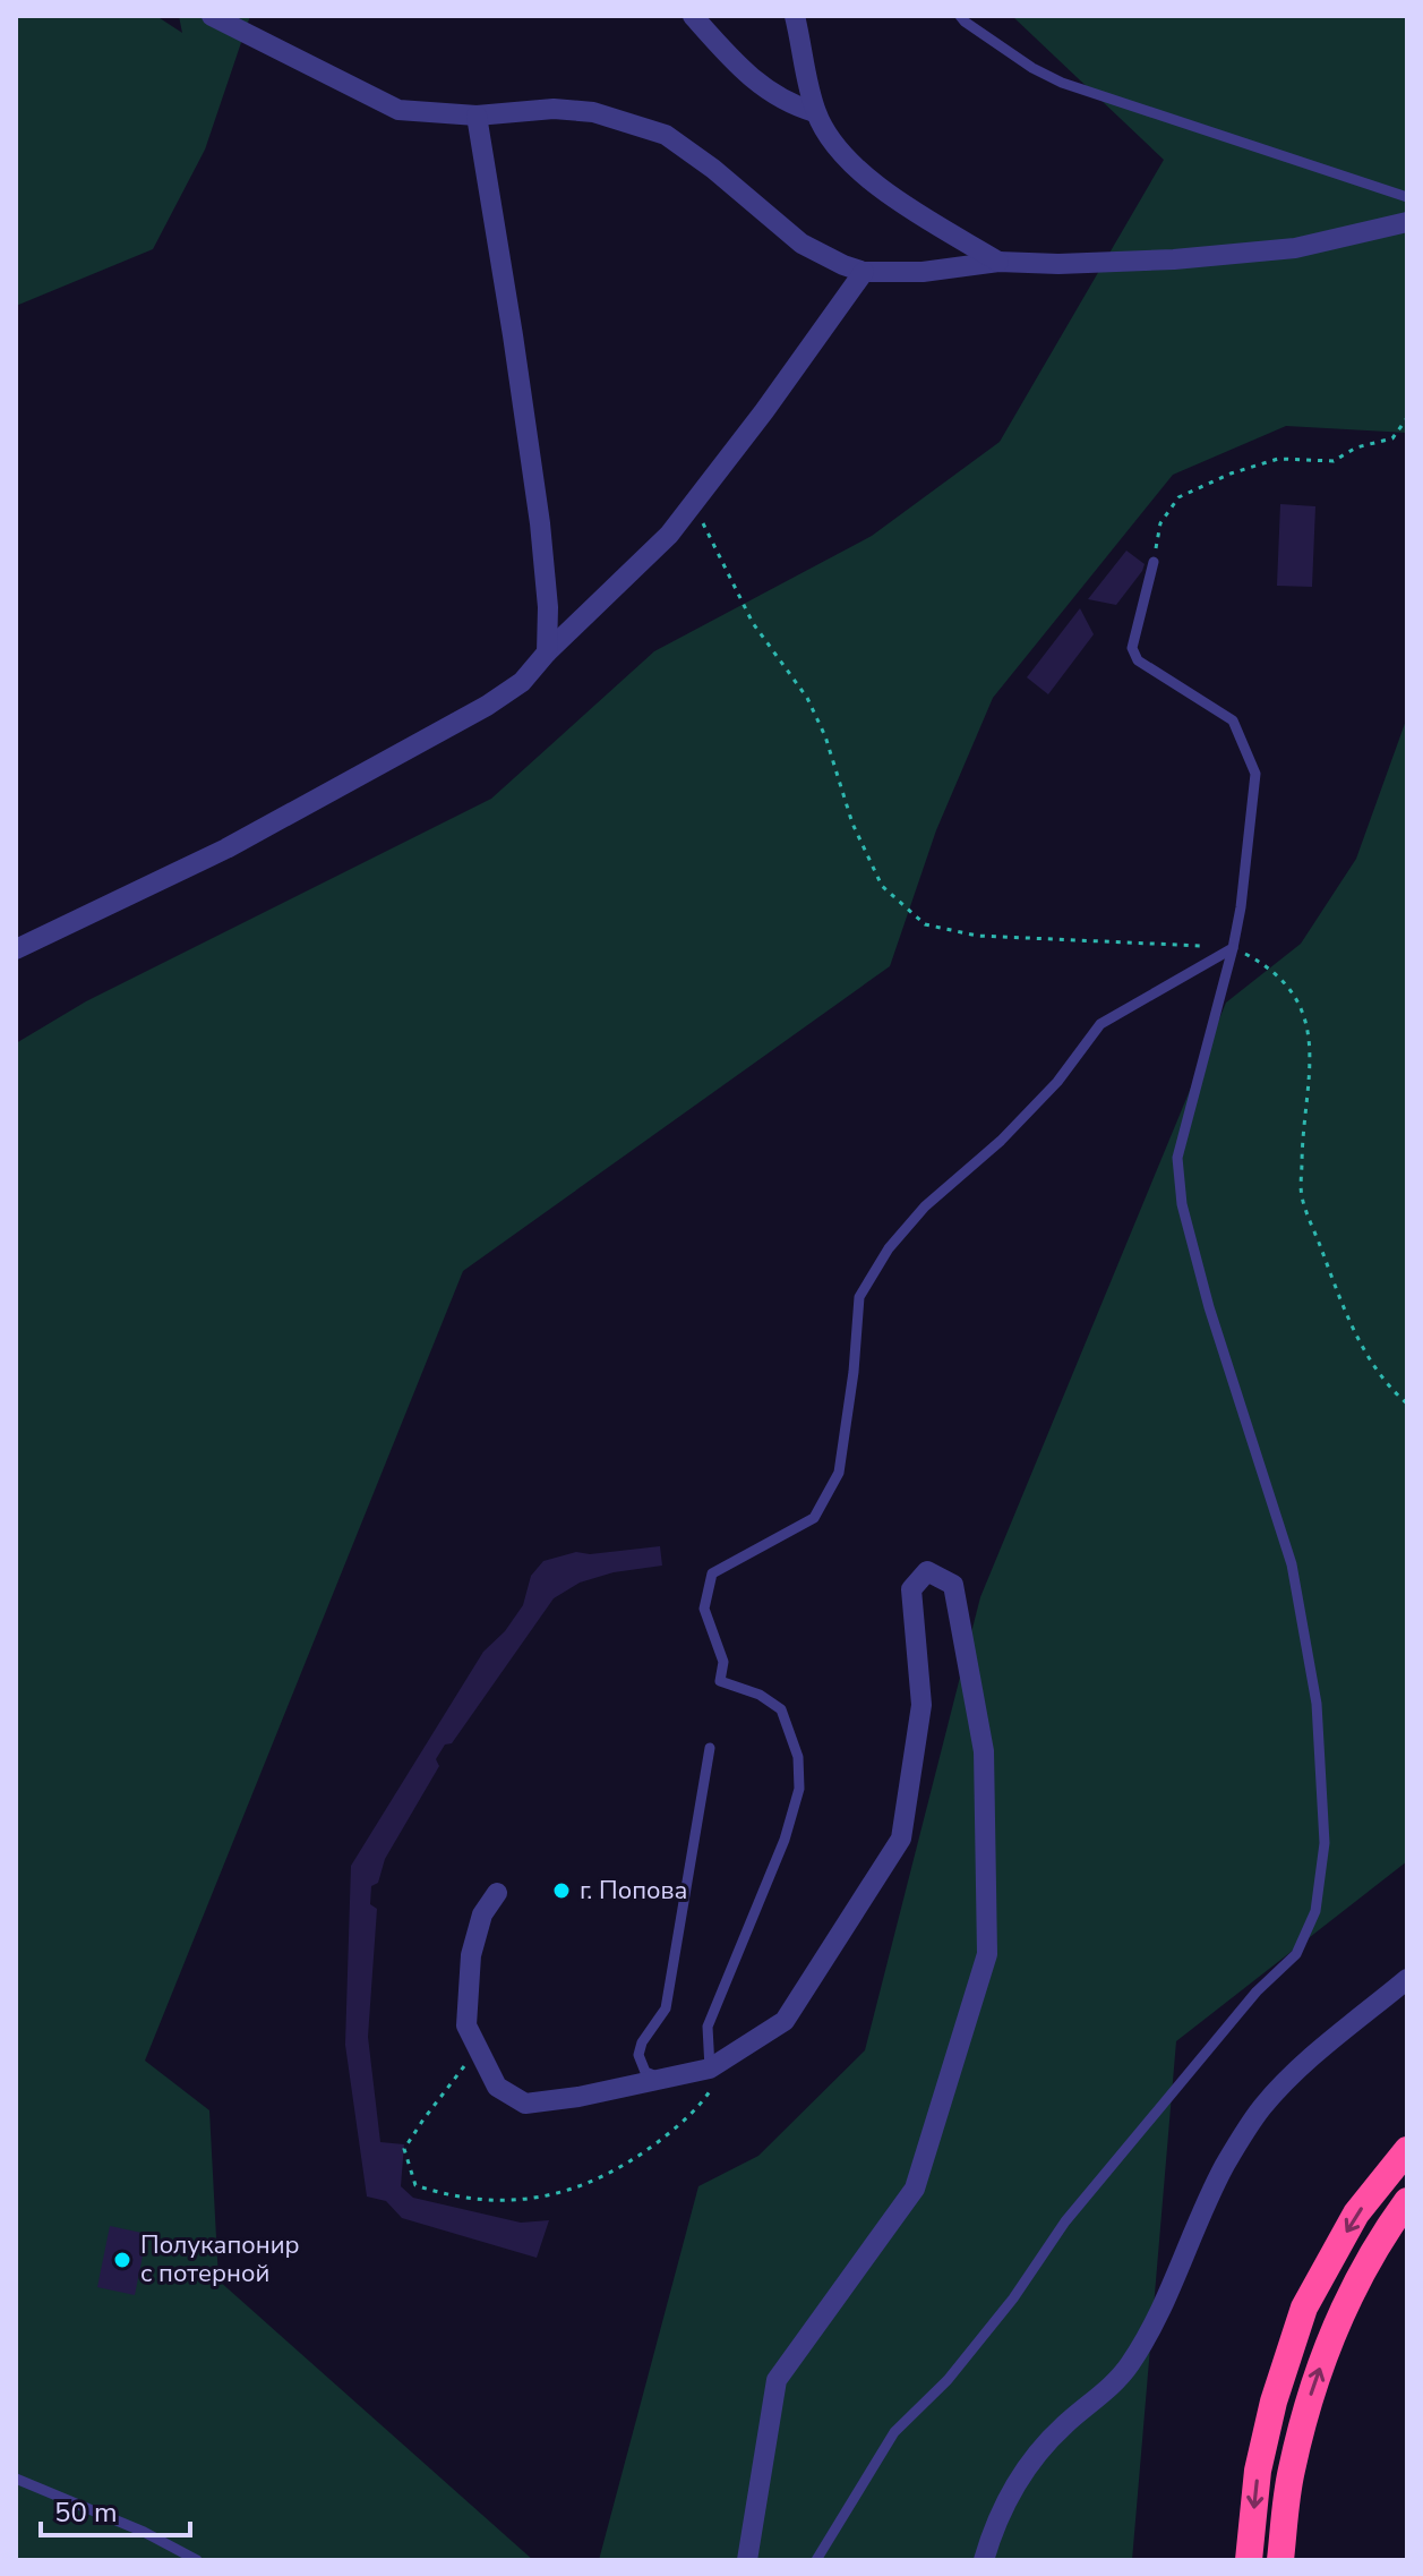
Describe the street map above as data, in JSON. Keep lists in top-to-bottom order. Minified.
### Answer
{"places":["г. Попова","Полукапонир с потерной"],"scale_bar":"50 m"}
